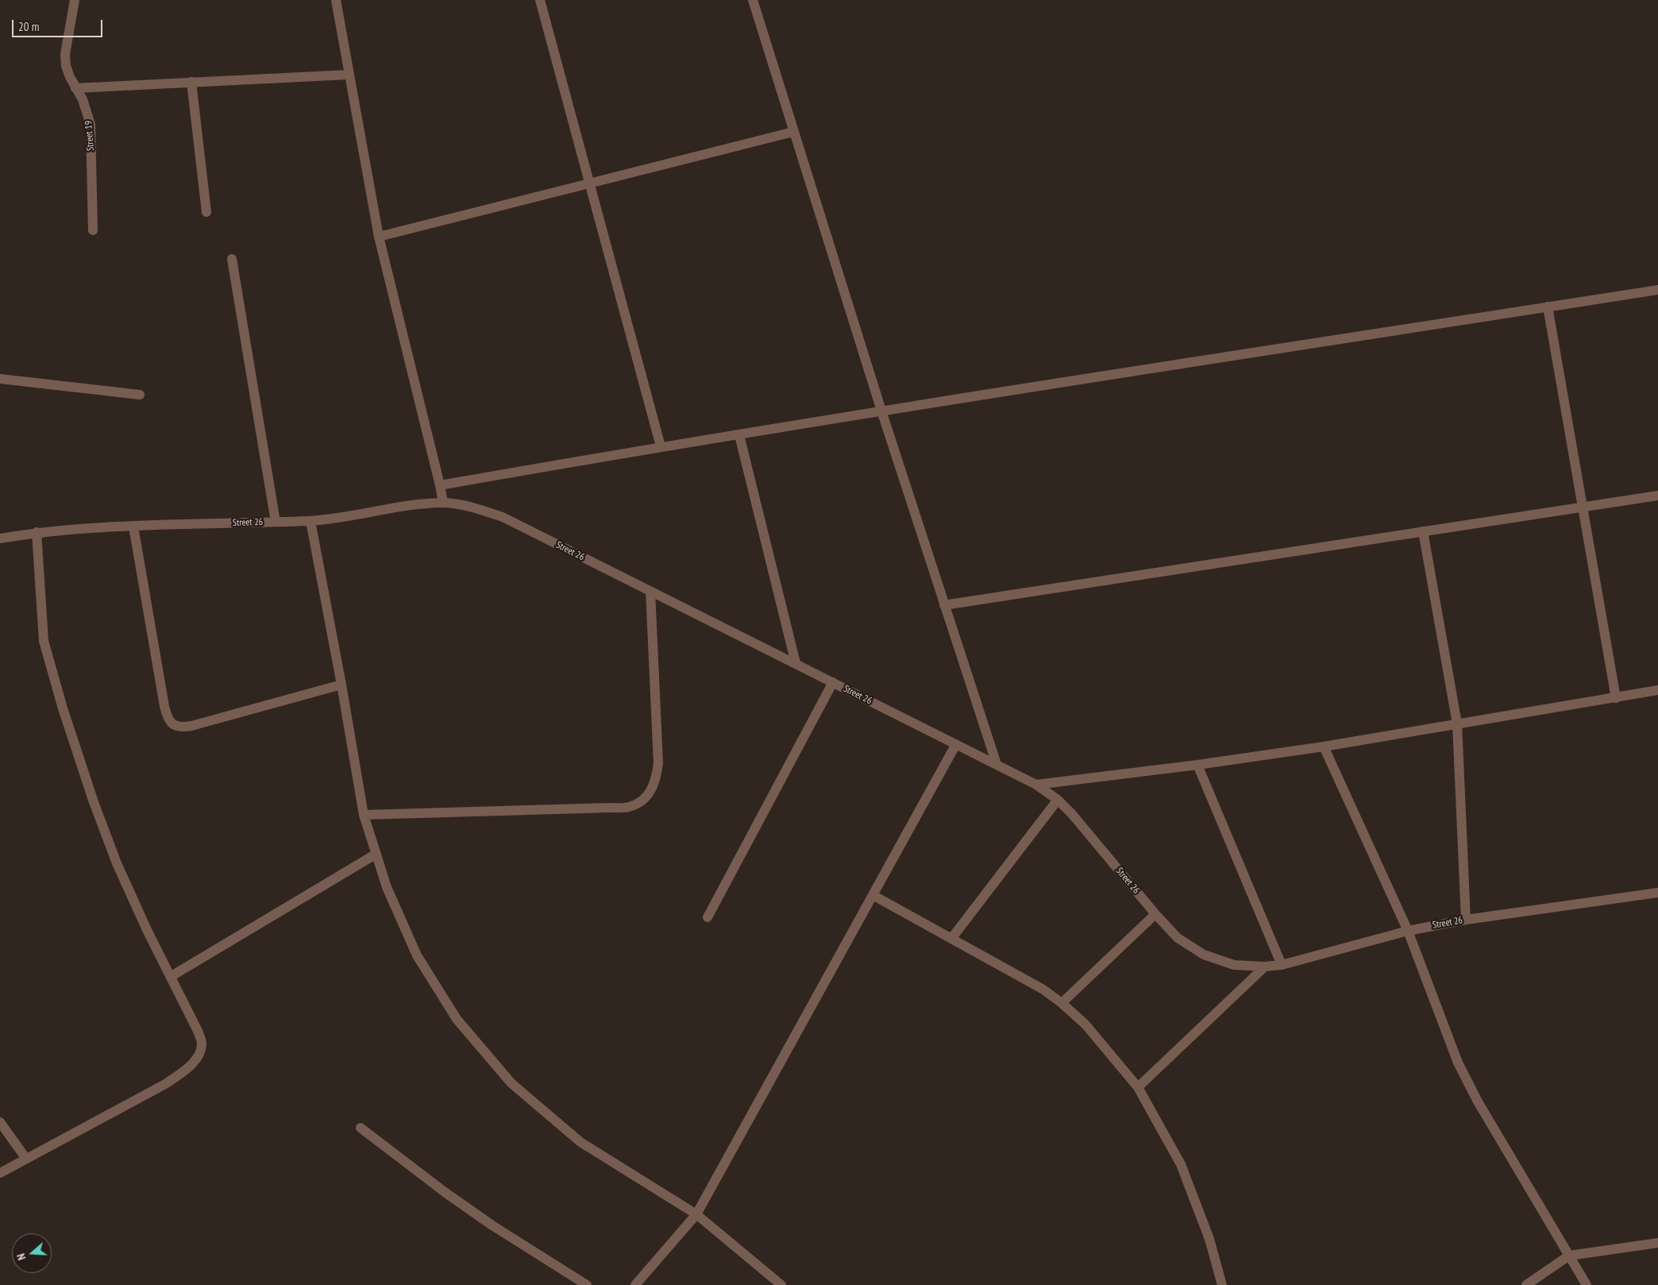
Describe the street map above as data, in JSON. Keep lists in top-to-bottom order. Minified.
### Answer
{"streets":{"street":["Street 19","Street 26"]},"scale_bar":"20 m","north":"left"}
